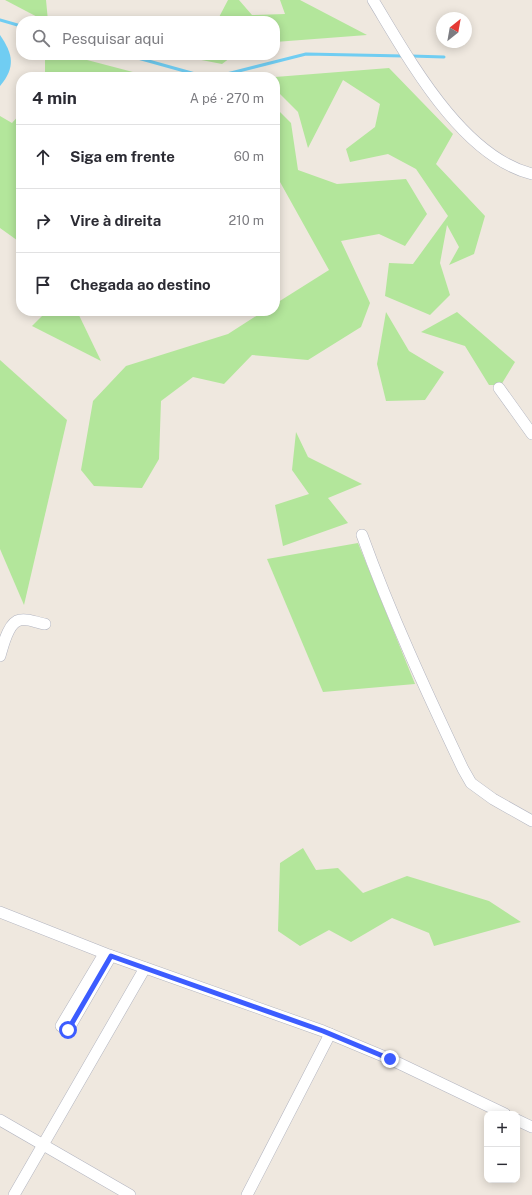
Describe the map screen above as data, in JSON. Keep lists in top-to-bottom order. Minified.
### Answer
{"north":"top right","page":{"search":"Pesquisar aqui","heading":["4 min","A pé · 270 m"],"list":[["Siga em frente","60 m"],["Vire à direita","210 m"],"Chegada ao destino"],"map_buttons":["+","−"]}}
